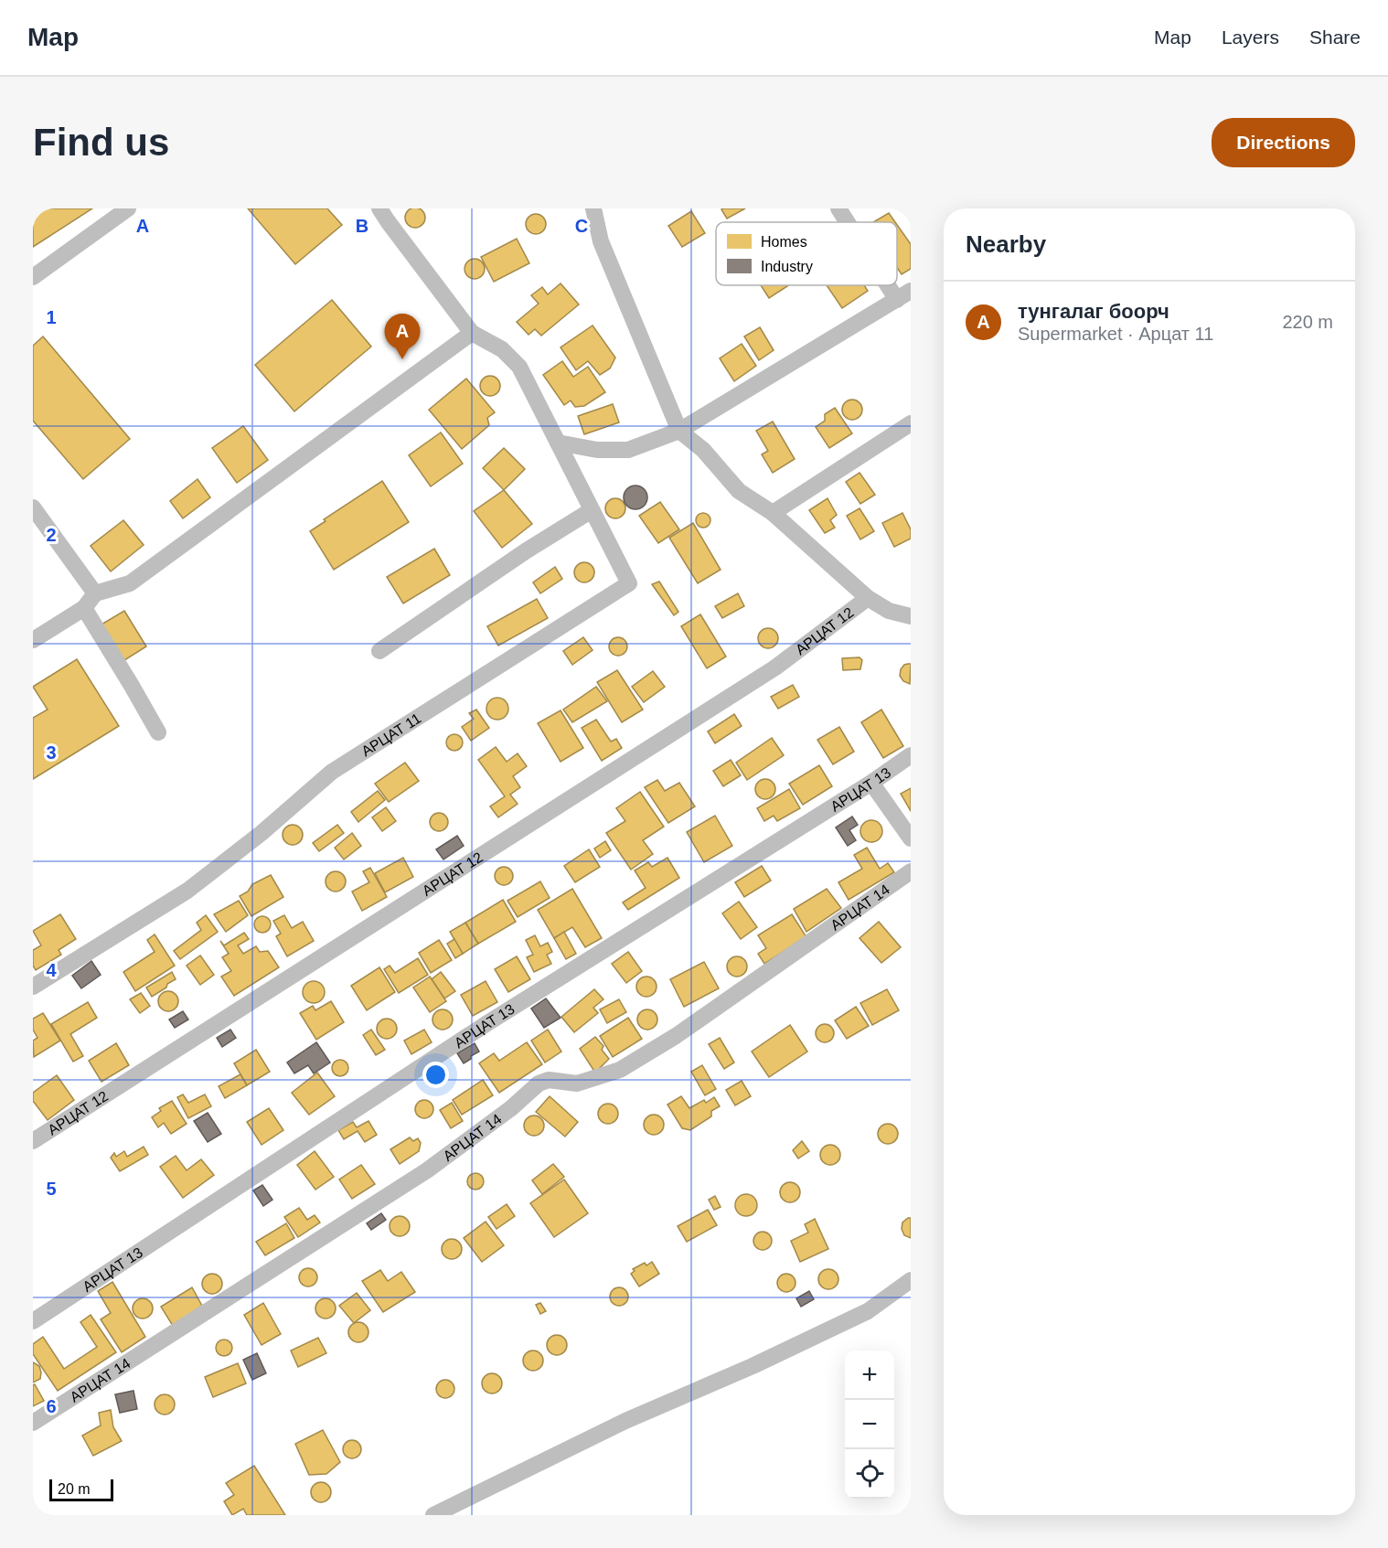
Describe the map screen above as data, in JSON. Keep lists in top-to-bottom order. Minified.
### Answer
{"streets":{"street":["АРЦАТ 12","АРЦАТ 11","АРЦАТ 13","АРЦАТ 14"]},"legend":["Homes","Industry"],"scale_bar":"20 m","page":{"header":"Map","nav":["Map","Layers","Share"],"buttons":"Directions","title":"Find us","heading":"Nearby","list":[{"mark":"A","name":"тунгалаг боорч","note":"Supermarket · Арцат 11","value":"220 m"}],"pins":"A","map_buttons":["+","−"],"scale":"20 m"},"grid":{"columns":["A","B","C"],"rows":["1","2","3","4","5","6"]}}
